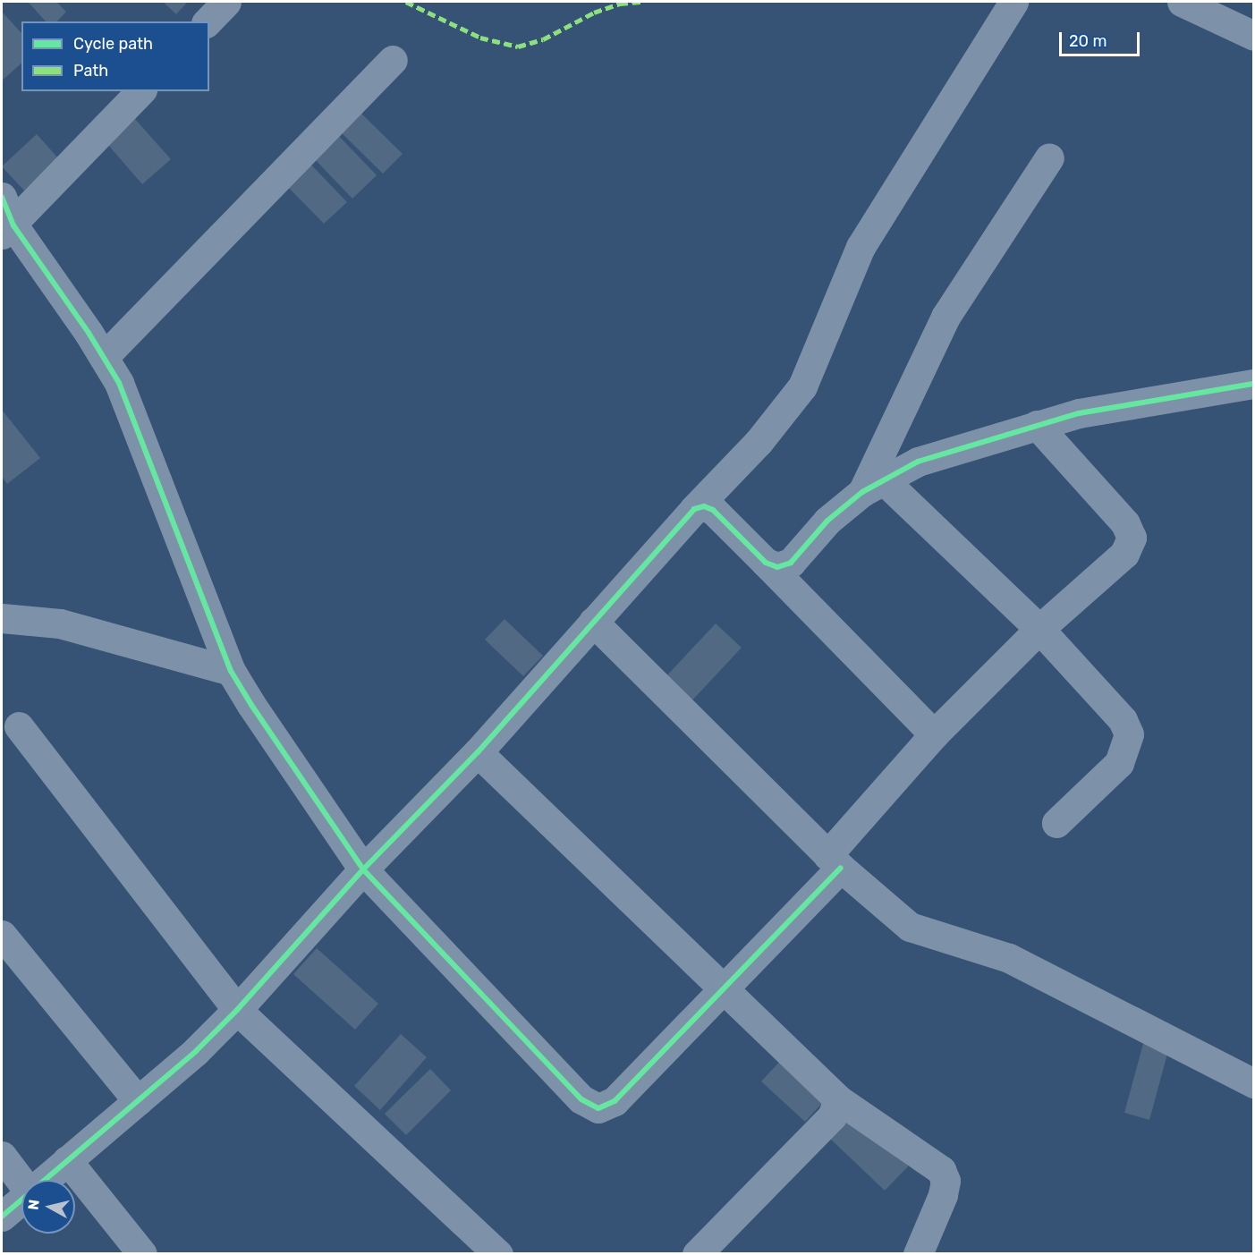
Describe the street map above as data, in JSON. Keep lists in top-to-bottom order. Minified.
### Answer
{"legend":["Cycle path","Path"],"scale_bar":"20 m","north":"left"}
